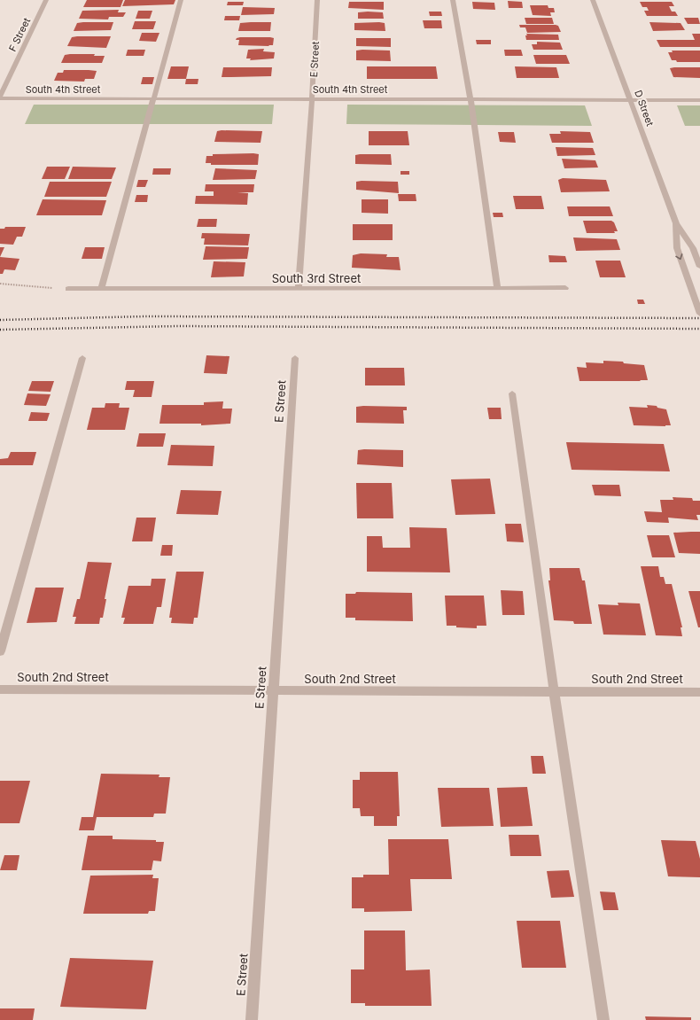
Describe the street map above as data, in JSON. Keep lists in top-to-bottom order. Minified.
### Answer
{"streets":{"street":["F Street","E Street","South 4th Street","D Street","South 3rd Street","South 2nd Street"]},"crossings":[["F Street","South 4th Street"],["E Street","South 4th Street"],["E Street","South 3rd Street"],["E Street","South 2nd Street"],["South 4th Street","D Street"]]}
